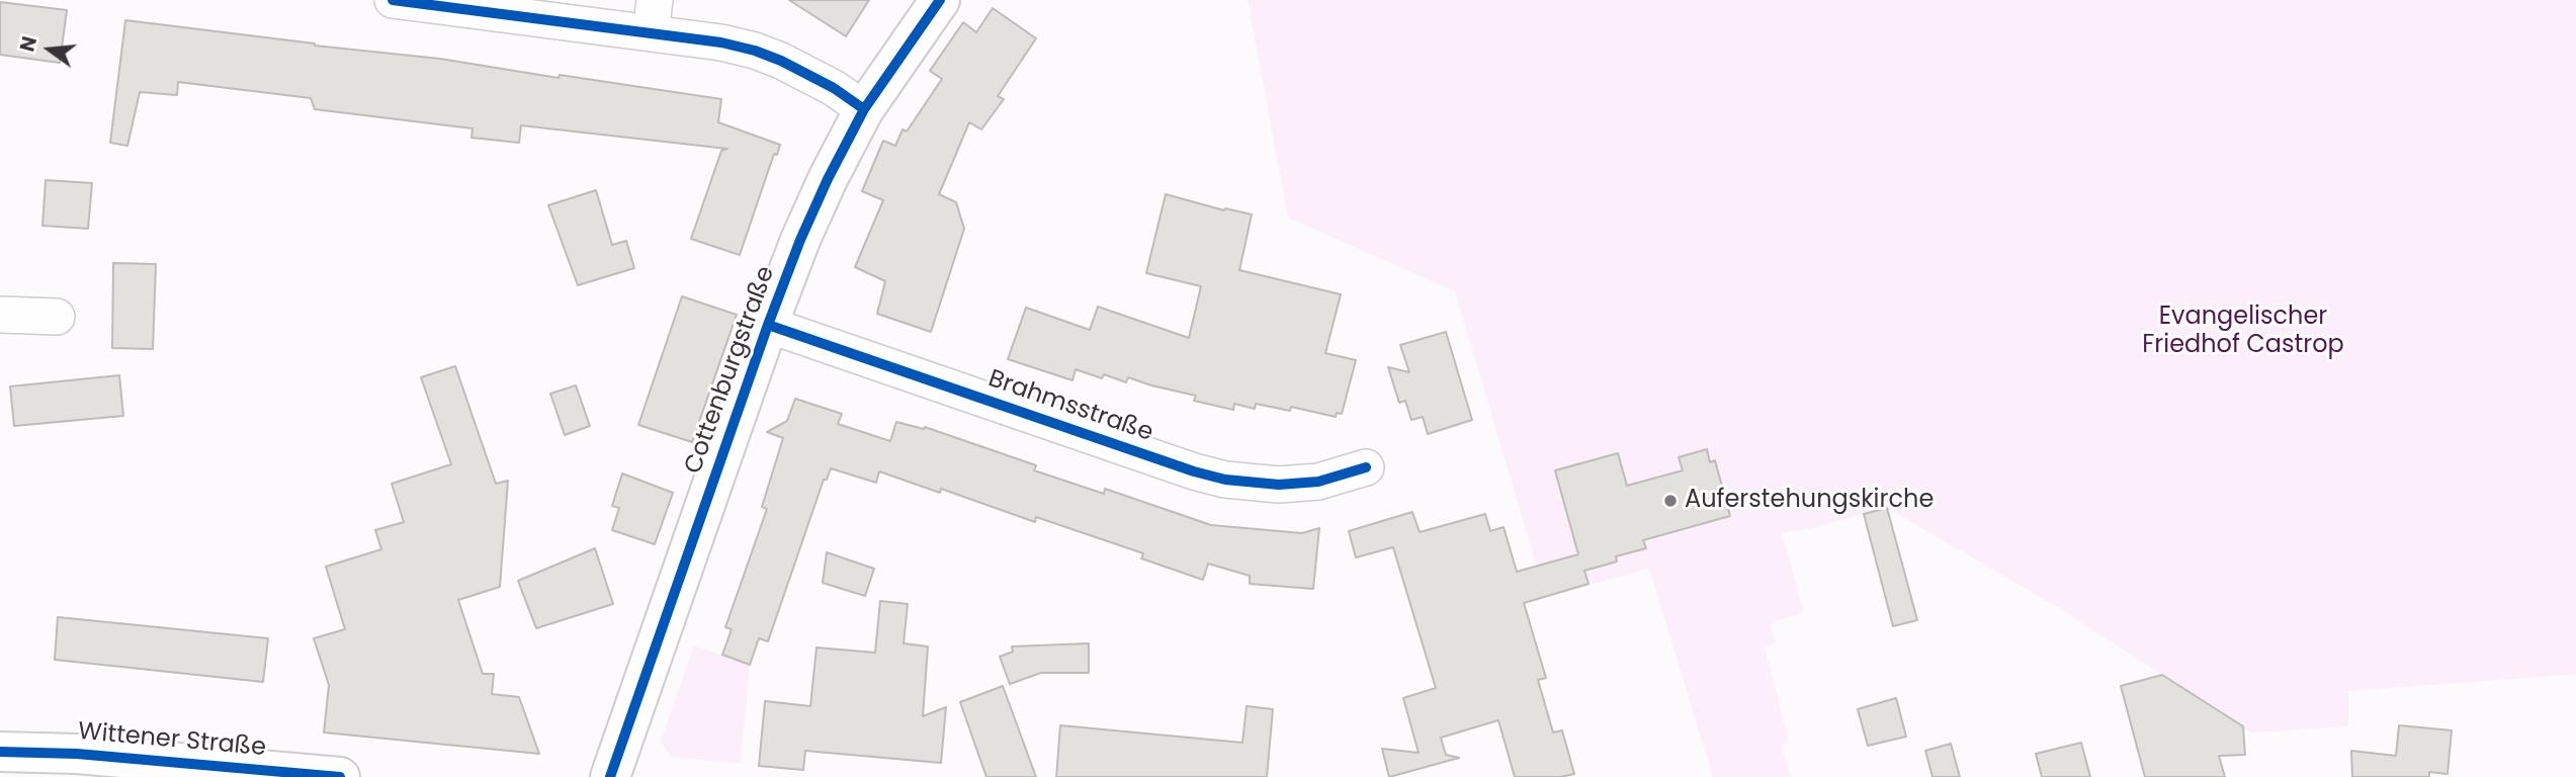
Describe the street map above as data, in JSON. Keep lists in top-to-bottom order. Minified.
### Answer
{"streets":{"street":["Cottenburgstraße","Brahmsstraße","Wittener Straße"]},"crossings":[["Cottenburgstraße","Brahmsstraße"]],"parks":["Evangelischer Friedhof Castrop"],"places":["Auferstehungskirche"],"north":"left"}
